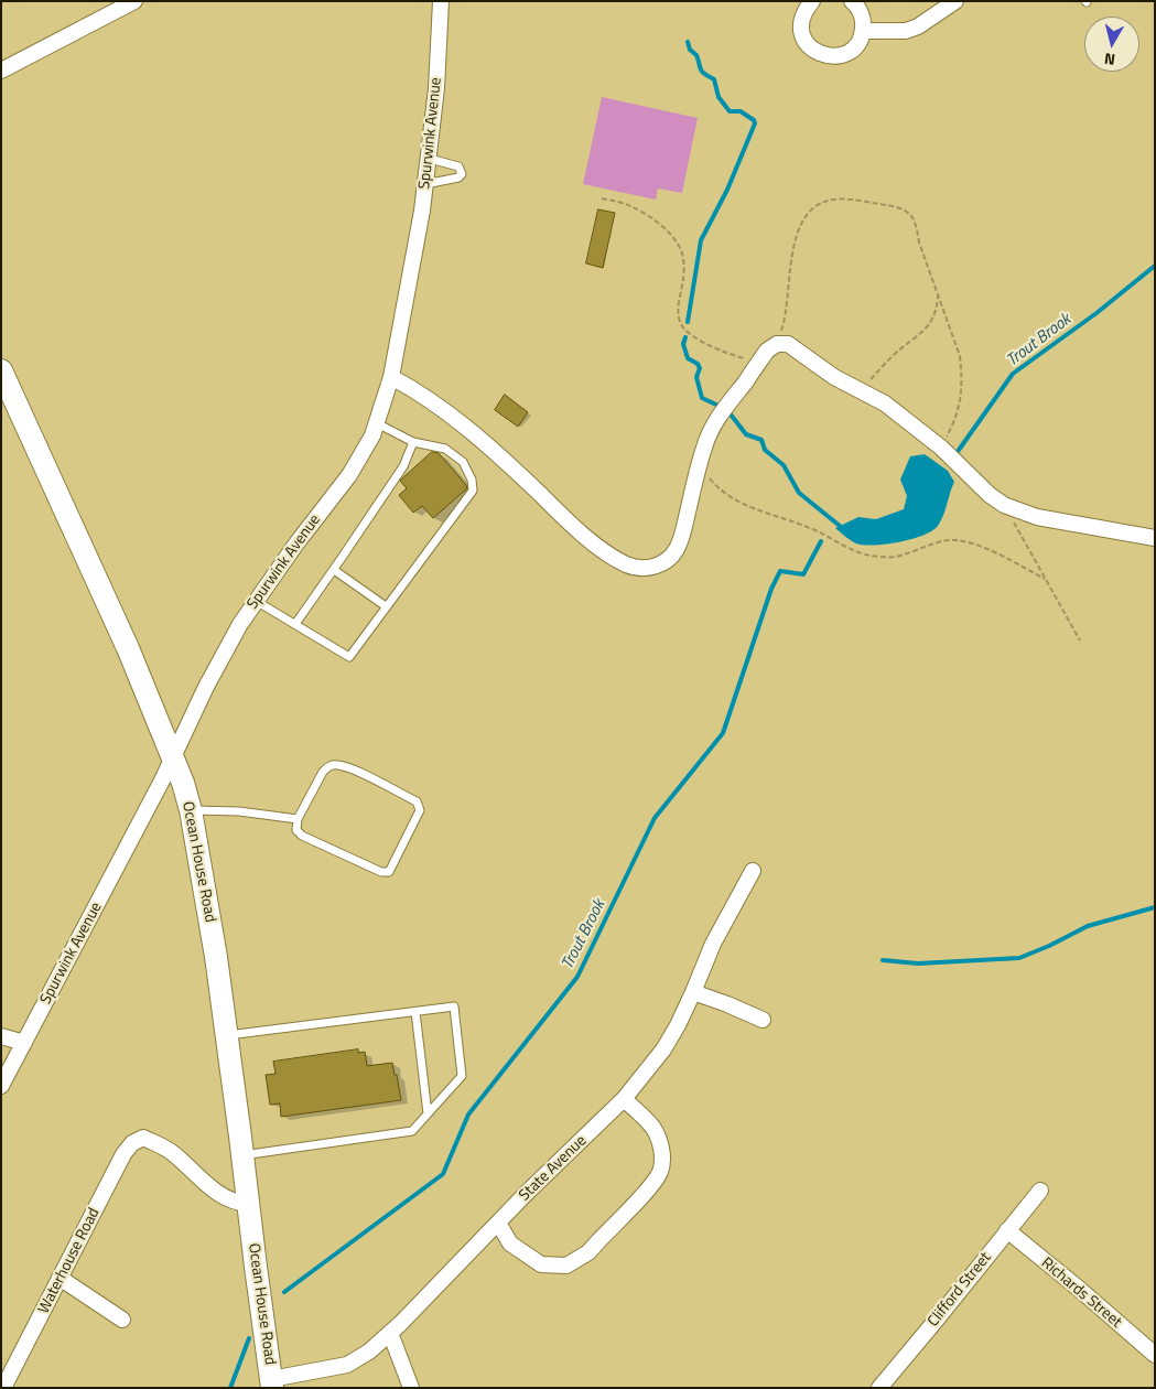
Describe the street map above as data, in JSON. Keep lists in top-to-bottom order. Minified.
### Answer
{"streets":{"main road":["Ocean House Road"],"street":["Spurwink Avenue","State Avenue","Waterhouse Road","Clifford Street","Richards Street"]},"crossings":[["Spurwink Avenue","Ocean House Road"],["Ocean House Road","State Avenue"],["Ocean House Road","Waterhouse Road"],["Clifford Street","Richards Street"]],"water":["Trout Brook"],"north":"bottom"}
